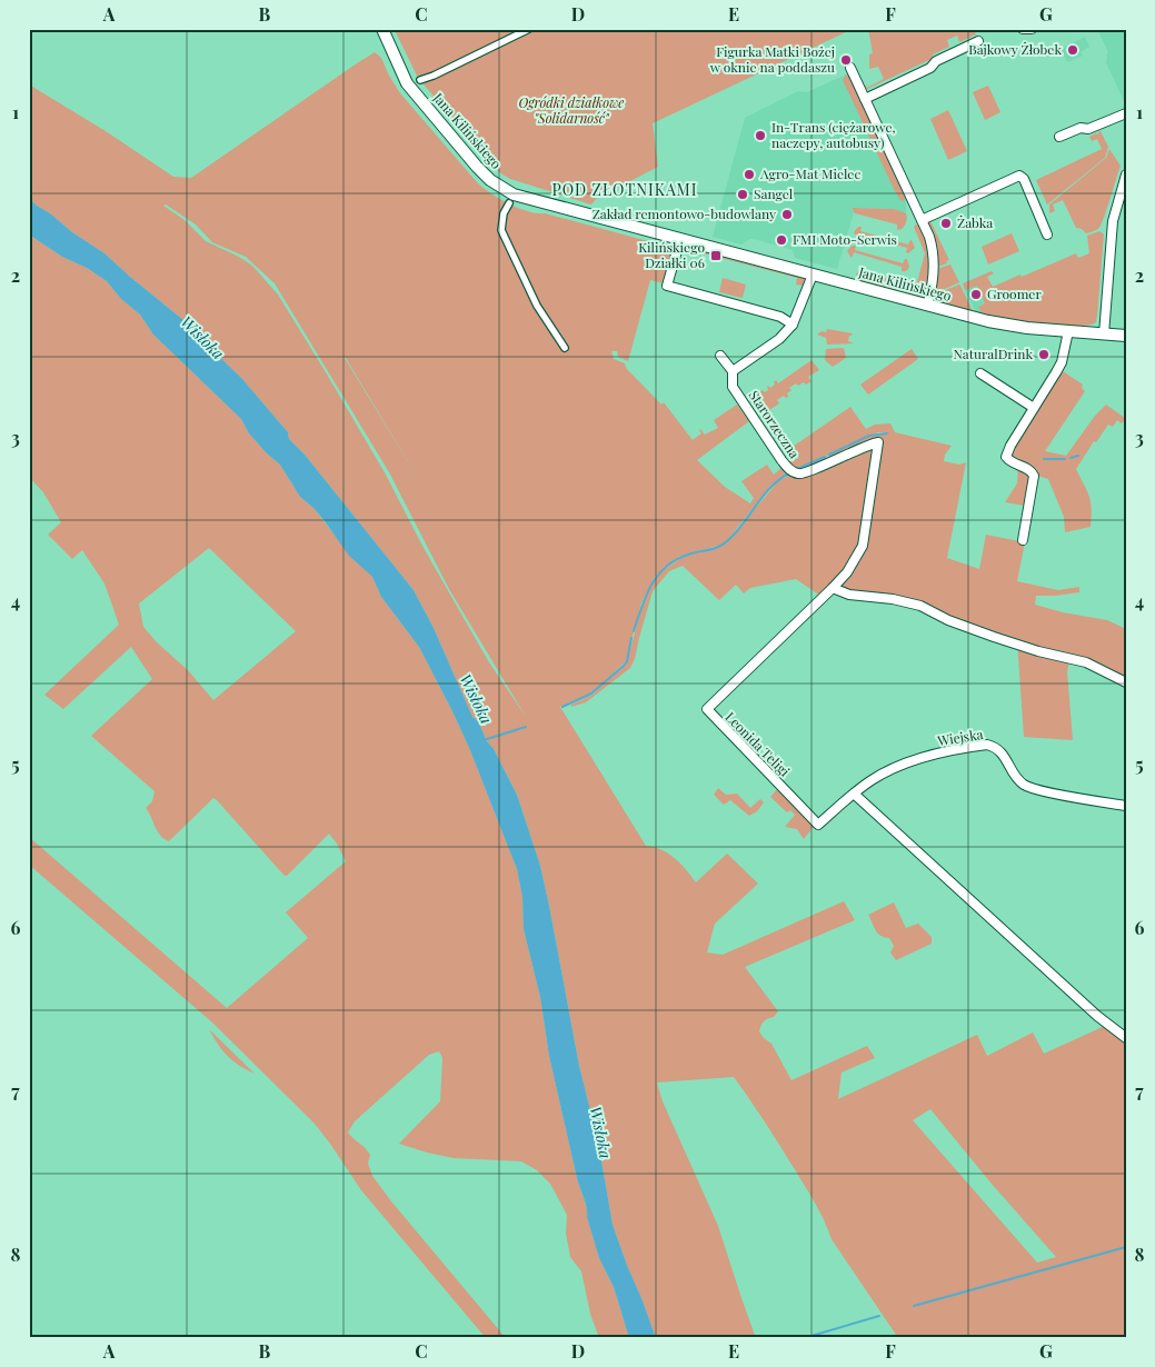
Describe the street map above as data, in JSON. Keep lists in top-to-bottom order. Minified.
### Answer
{"streets":{"street":["Jana Kilińskiego","Starorzeczna","Wiejska","Leonida Teligi"]},"crossings":[["Starorzeczna","Leonida Teligi"],["Wiejska","Leonida Teligi"]],"districts":["POD ZŁOTNIKAMI"],"water":["Wisłoka"],"parks":["Ogródki działkowe \"Solidarność\""],"places":{"other":["Bajkowy Żłobek","Figurka Matki Bożej w oknie na poddaszu","In-Trans (ciężarowe, naczepy, autobusy)","Agro-Mat Mielec","Sangel","Zakład remontowo-budowlany","Żabka","FMI Moto-Serwis","Groomer","NaturalDrink"],"transit":["Kilińskiego Działki 06"]},"grid":{"columns":["A","B","C","D","E","F","G"],"rows":["1","2","3","4","5","6","7","8"]}}
